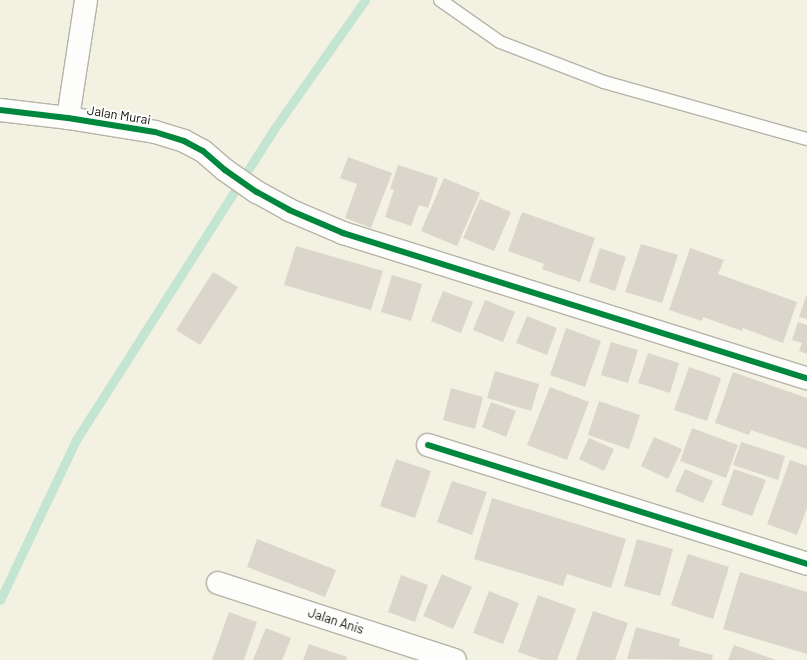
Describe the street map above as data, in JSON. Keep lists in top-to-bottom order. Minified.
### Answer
{"streets":{"street":["Jalan Murai","Jalan Anis"]}}
